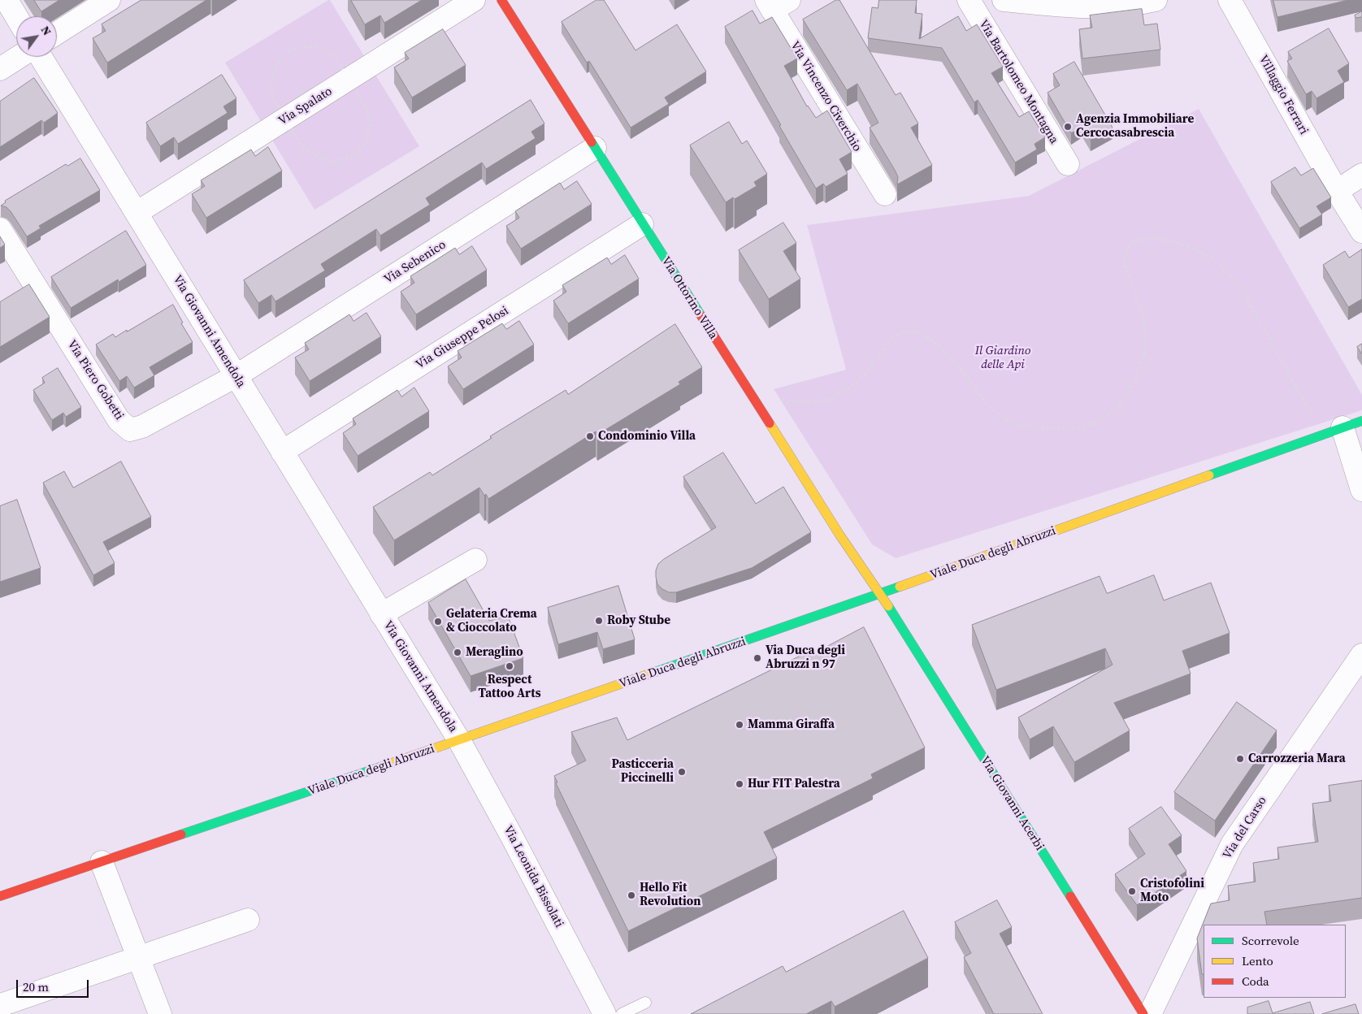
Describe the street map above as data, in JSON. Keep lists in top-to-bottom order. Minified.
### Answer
{"streets":{"main road":["Via Ottorino Villa","Viale Duca degli Abruzzi","Via Giovanni Acerbi"],"street":["Via Bartolomeo Montagna","Villaggio Ferrari","Via Vincenzo Civerchio","Via Spalato","Via Sebenico","Via Giovanni Amendola","Via Giuseppe Pelosi","Via Piero Gobetti","Via del Carso","Via Leonida Bissolati"]},"crossings":[["Via Spalato","Via Giovanni Amendola"],["Via Sebenico","Via Ottorino Villa"],["Via Sebenico","Via Giovanni Amendola"],["Via Sebenico","Via Piero Gobetti"],["Via Ottorino Villa","Via Giuseppe Pelosi"],["Via Ottorino Villa","Viale Duca degli Abruzzi"],["Via Ottorino Villa","Via Giovanni Acerbi"],["Via Giovanni Amendola","Via Giuseppe Pelosi"],["Via Giovanni Amendola","Via Piero Gobetti"],["Via Giovanni Amendola","Viale Duca degli Abruzzi"],["Via Giovanni Amendola","Via Leonida Bissolati"],["Viale Duca degli Abruzzi","Via Giovanni Acerbi"],["Viale Duca degli Abruzzi","Via Leonida Bissolati"]],"parks":["Il Giardino delle Api"],"places":["Agenzia Immobiliare Cercocasabrescia","Condominio Villa","Roby Stube","Gelateria Crema & Cioccolato","Meraglino","Via Duca degli Abruzzi n 97","Respect Tattoo Arts","Mamma Giraffa","Carrozzeria Mara","Pasticceria Piccinelli","Hur FIT Palestra","Cristofolini Moto","Hello Fit Revolution"],"legend":["Scorrevole","Lento","Coda"],"scale_bar":"20 m","north":"top right"}
